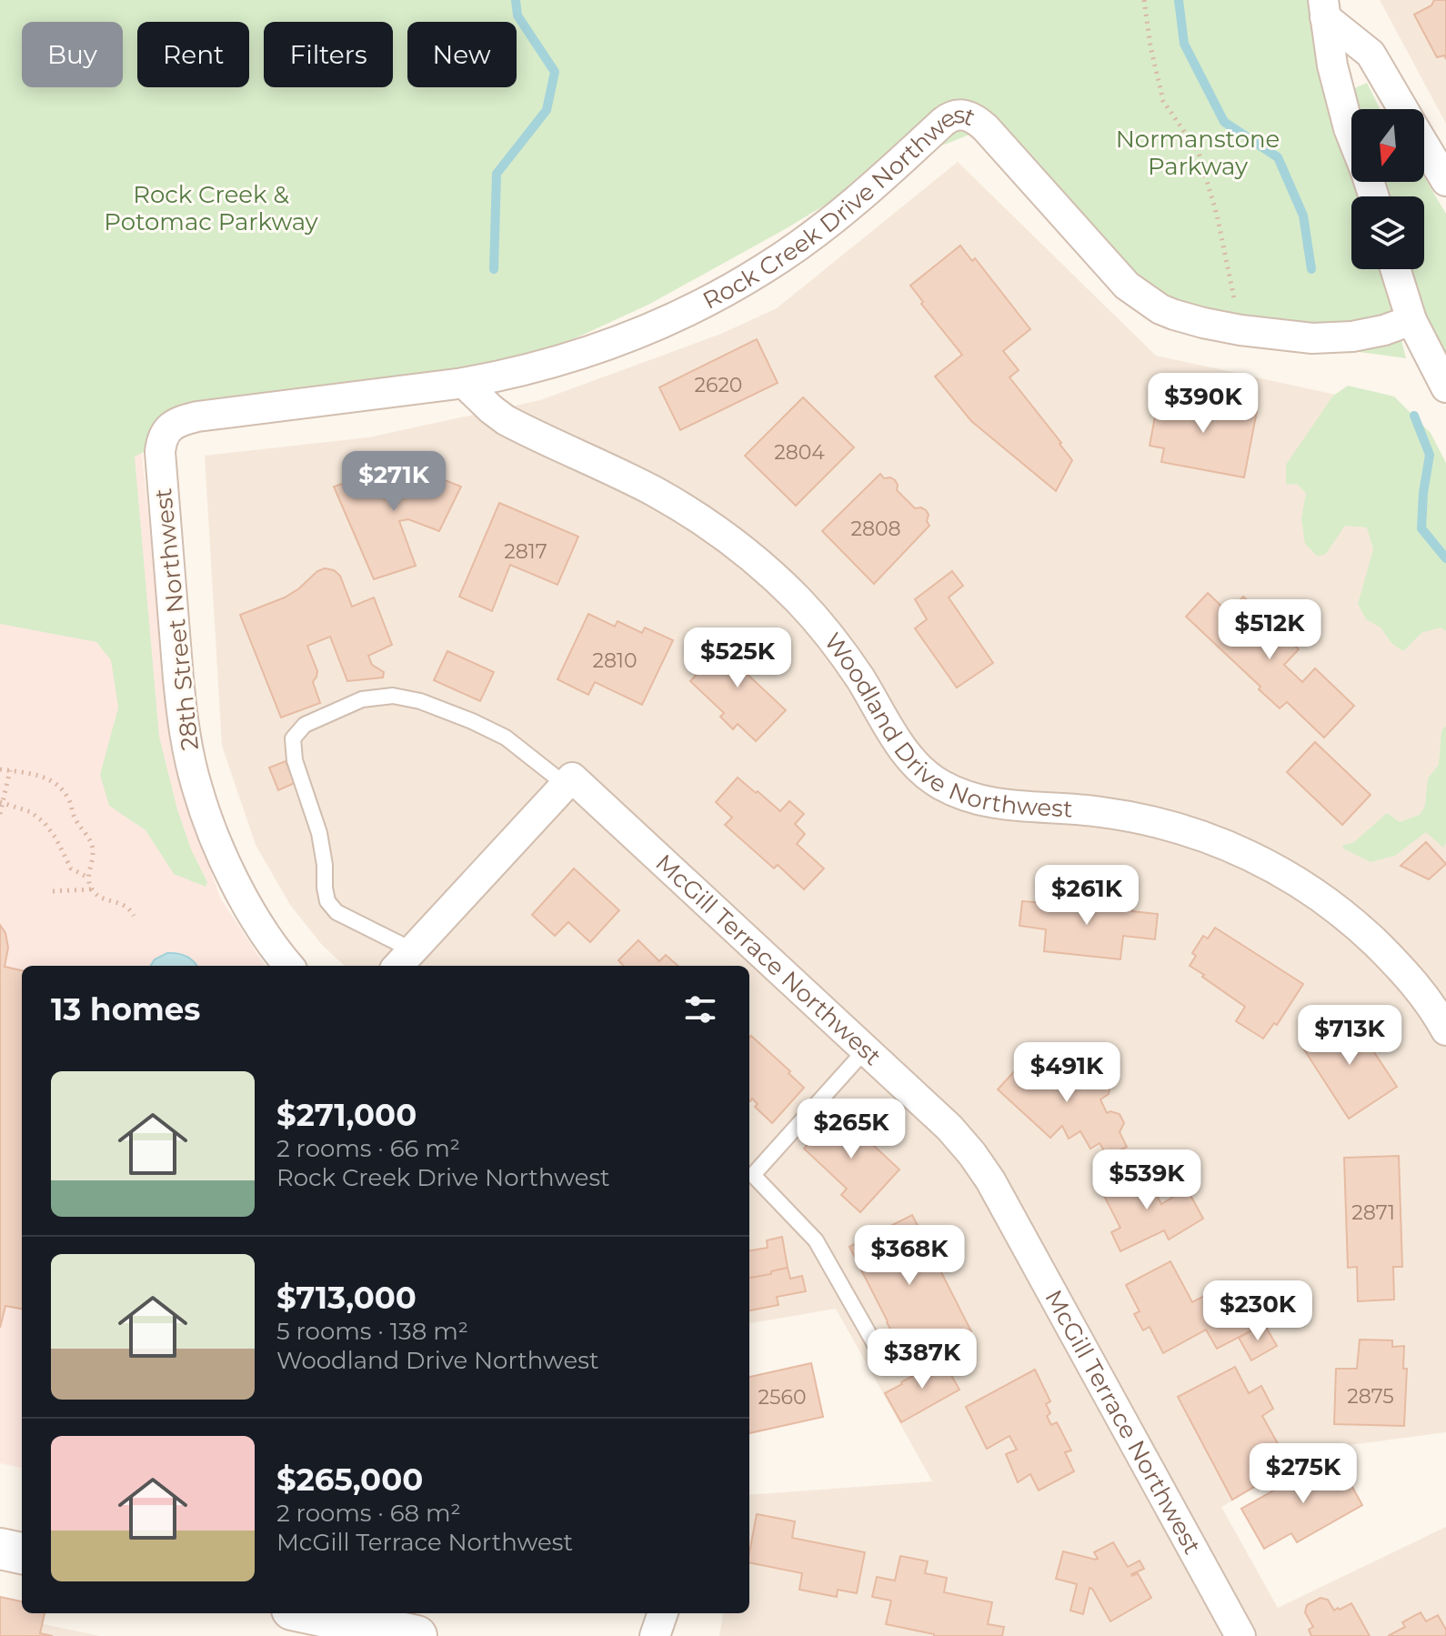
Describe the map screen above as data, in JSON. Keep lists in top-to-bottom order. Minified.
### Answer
{"streets":{"street":["Rock Creek Drive Northwest","28th Street Northwest","Woodland Drive Northwest","McGill Terrace Northwest"]},"crossings":[["Rock Creek Drive Northwest","28th Street Northwest"],["Rock Creek Drive Northwest","Woodland Drive Northwest"]],"parks":["Normanstone Parkway","Rock Creek & Potomac Parkway"],"house_numbers":["2620","2804","2808","2817","2810","2871","2875","2560"],"north":"bottom","page":{"chip":["Buy","Rent","Filters","New"],"price":["$390K","$271K","$512K","$525K","$261K","$713K","$491K","$265K","$539K","$368K","$230K","$387K","$275K"],"heading":"13 homes","list":[{"name":"$271,000","note":"2 rooms · 66 m² · Rock Creek Drive Northwest"},{"name":"$713,000","note":"5 rooms · 138 m² · Woodland Drive Northwest"},{"name":"$265,000","note":"2 rooms · 68 m² · McGill Terrace Northwest"}]}}
